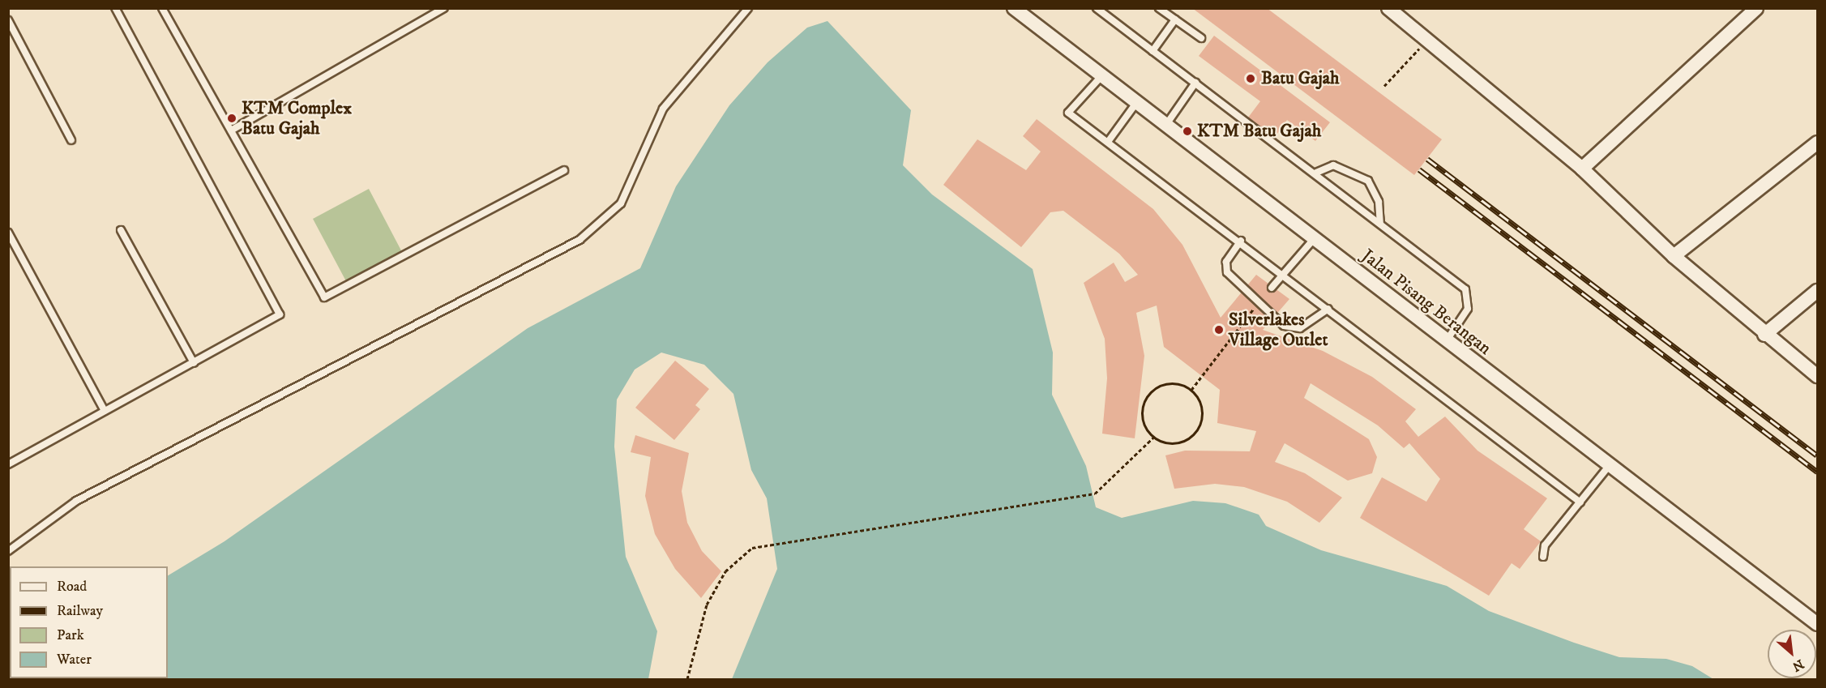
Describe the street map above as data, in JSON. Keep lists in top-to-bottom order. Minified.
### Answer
{"streets":{"street":["Jalan Pisang Berangan"]},"places":["Batu Gajah","KTM Complex Batu Gajah","KTM Batu Gajah","Silverlakes Village Outlet"],"legend":["Road","Railway","Park","Water"],"north":"bottom right"}
